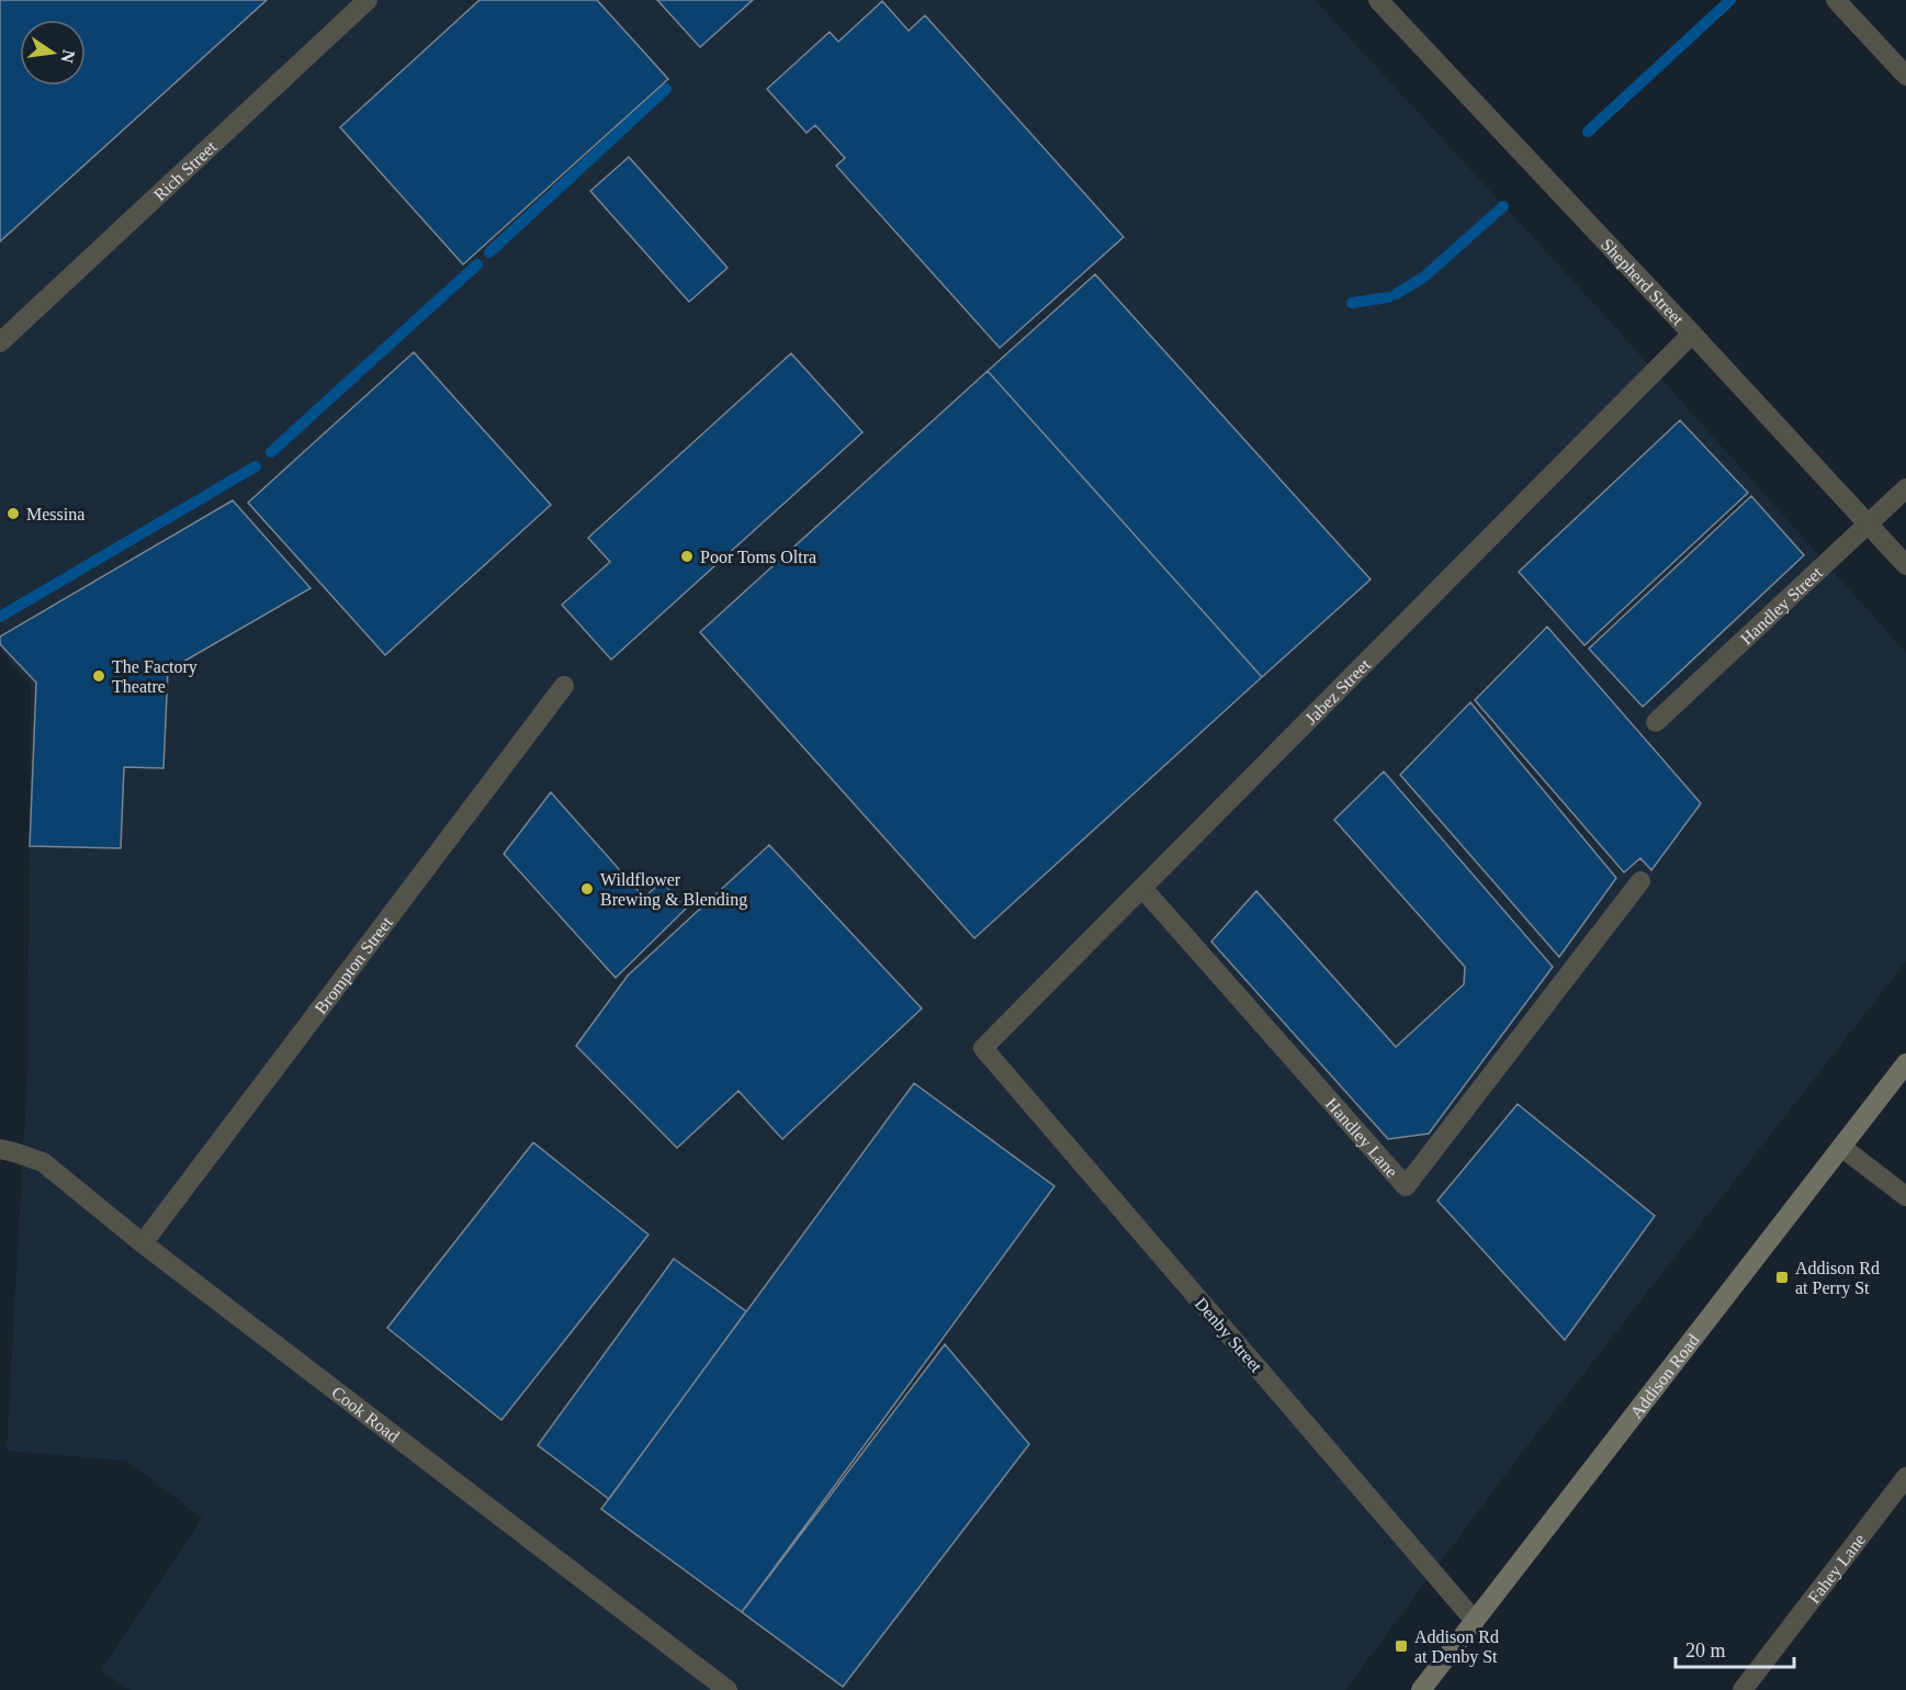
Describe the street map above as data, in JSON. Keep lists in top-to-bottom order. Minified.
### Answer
{"streets":{"main road":["Addison Road"],"street":["Rich Street","Shepherd Street","Handley Street","Jabez Street","Brompton Street","Handley Lane","Denby Street","Cook Road","Fahey Lane"]},"crossings":[["Shepherd Street","Handley Street"],["Shepherd Street","Jabez Street"],["Jabez Street","Handley Lane"],["Jabez Street","Denby Street"],["Brompton Street","Cook Road"],["Denby Street","Addison Road"]],"places":{"other":["Messina","Poor Toms Oltra","The Factory Theatre","Wildflower Brewing & Blending"],"transit":["Addison Rd at Perry St","Addison Rd at Denby St"]},"scale_bar":"20 m","north":"right"}
